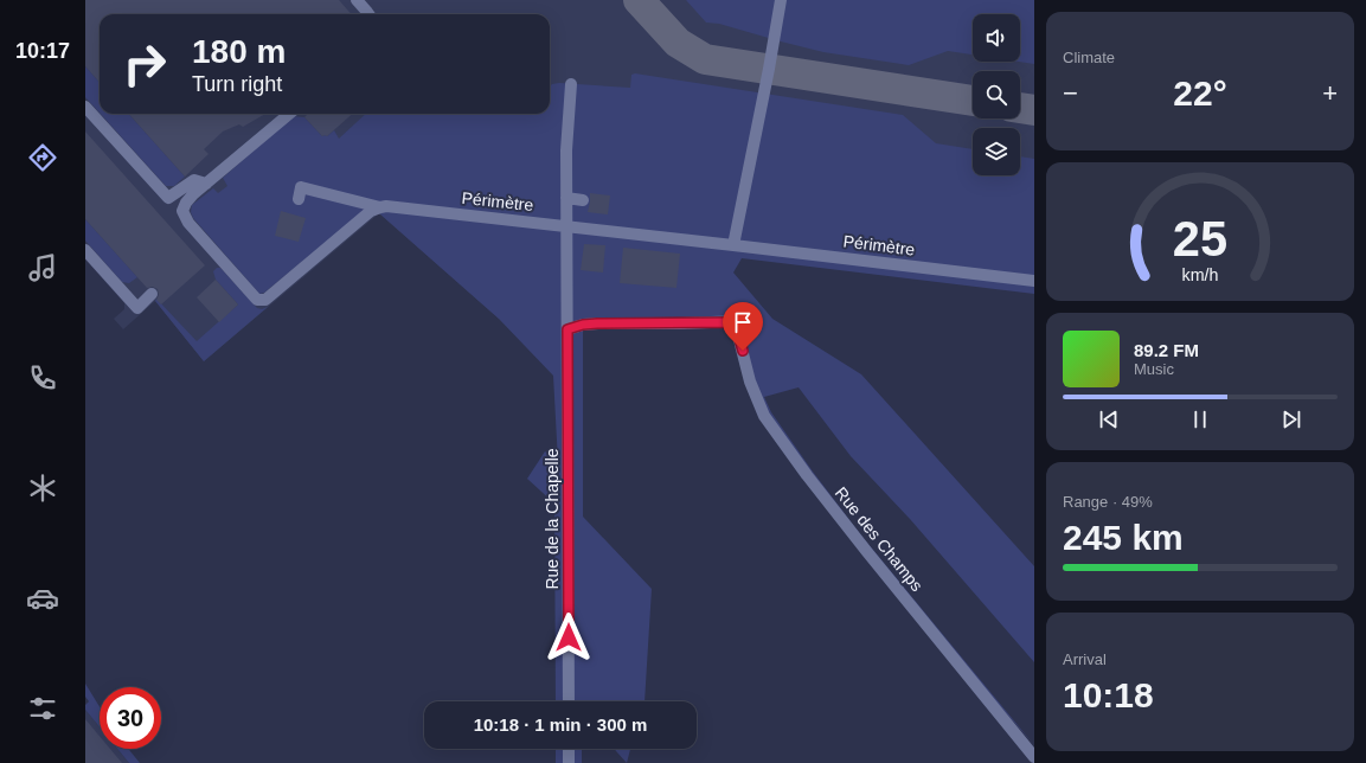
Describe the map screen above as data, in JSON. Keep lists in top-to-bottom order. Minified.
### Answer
{"streets":{"street":["Périmètre","Rue de la Chapelle","Rue des Champs"]},"crossings":[["Périmètre","Rue de la Chapelle"],["Rue de la Chapelle","Rue des Champs"]],"page":{"tabs":"10:17","tile":["Climate",["Range · 49%","245 km"],["Arrival","10:18"]],"turn":["180 m","Turn right"],"heat":["−","22°","+"],"song":["89.2 FM","Music"],"limit":"30","trip":"10:18 · 1 min · 300 m","gauge":["25","km/h"]}}
